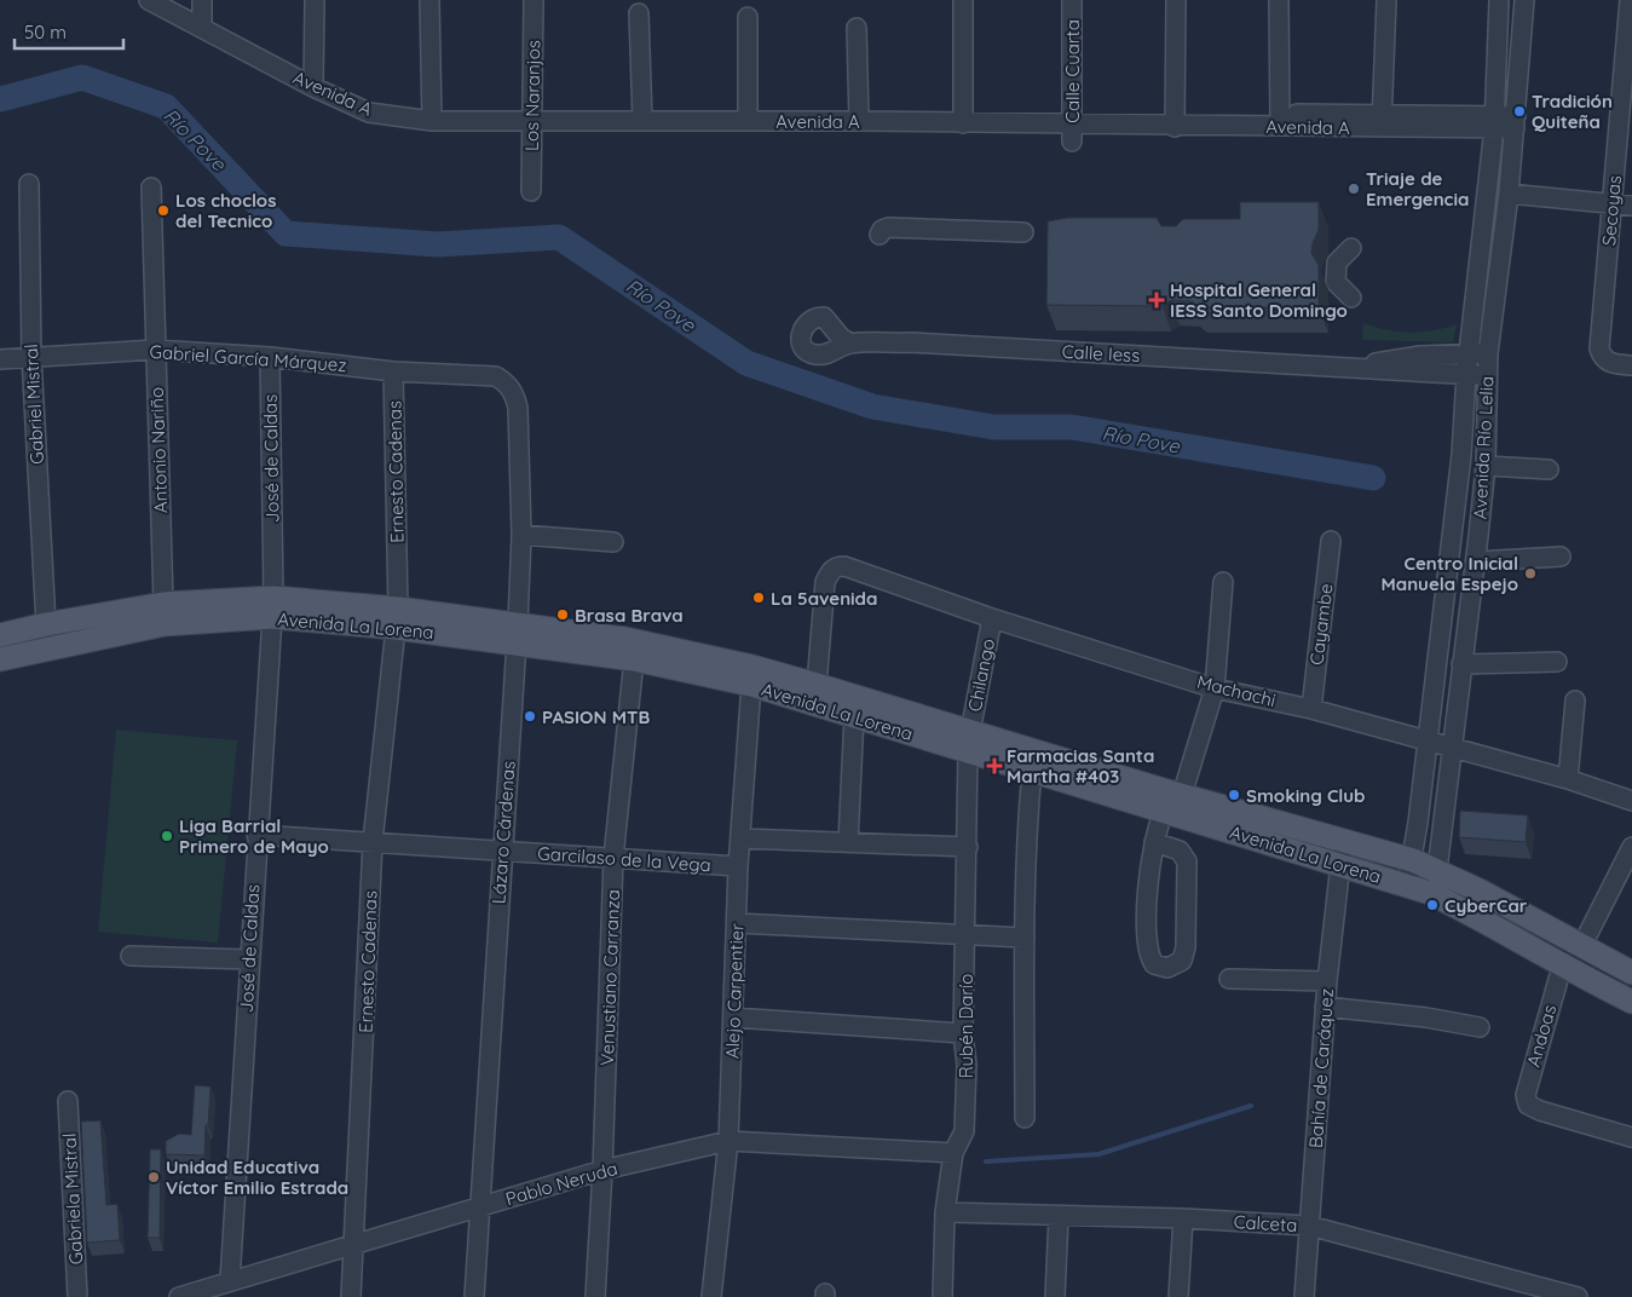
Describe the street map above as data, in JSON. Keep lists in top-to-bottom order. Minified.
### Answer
{"streets":{"main road":["Avenida La Lorena"],"street":["Calle Cuarta","Avenida A","Los Naranjos","Secoyas","Calle Iess","Gabriel García Márquez","Gabriel Mistral","Avenida Río Lelia","Antonio Nariño","José de Caldas","Ernesto Cadenas","Cayambe","Chilango","Machachi","Lázaro Cárdenas","Garcilaso de la Vega","Venustiano Carranza","Alejo Carpentier","Rubén Darío","Andoas","Bahía de Caráquez","Pablo Neruda","Gabriela Mistral","Calceta"]},"crossings":[["Calle Cuarta","Avenida A"],["Avenida A","Los Naranjos"],["Avenida A","Avenida Río Lelia"],["Calle Iess","Avenida Río Lelia"],["Gabriel García Márquez","Gabriel Mistral"],["Gabriel García Márquez","Antonio Nariño"],["Gabriel García Márquez","José de Caldas"],["Gabriel García Márquez","Ernesto Cadenas"],["Gabriel García Márquez","Lázaro Cárdenas"],["Gabriel Mistral","Avenida La Lorena"],["Avenida Río Lelia","Avenida La Lorena"],["Avenida Río Lelia","Machachi"],["Antonio Nariño","Avenida La Lorena"],["José de Caldas","Avenida La Lorena"],["José de Caldas","Garcilaso de la Vega"],["José de Caldas","Pablo Neruda"],["Ernesto Cadenas","Avenida La Lorena"],["Ernesto Cadenas","Garcilaso de la Vega"],["Ernesto Cadenas","Pablo Neruda"],["Cayambe","Machachi"],["Avenida La Lorena","Chilango"],["Avenida La Lorena","Machachi"],["Avenida La Lorena","Lázaro Cárdenas"],["Avenida La Lorena","Venustiano Carranza"],["Avenida La Lorena","Alejo Carpentier"],["Avenida La Lorena","Rubén Darío"],["Avenida La Lorena","Andoas"],["Avenida La Lorena","Bahía de Caráquez"],["Chilango","Machachi"],["Chilango","Rubén Darío"],["Lázaro Cárdenas","Garcilaso de la Vega"],["Lázaro Cárdenas","Pablo Neruda"],["Garcilaso de la Vega","Venustiano Carranza"],["Garcilaso de la Vega","Alejo Carpentier"],["Venustiano Carranza","Pablo Neruda"],["Alejo Carpentier","Pablo Neruda"],["Rubén Darío","Pablo Neruda"],["Rubén Darío","Calceta"],["Bahía de Caráquez","Calceta"]],"water":["Río Pove"],"places":{"other":["Tradición Quiteña","Triaje de Emergencia","Los choclos del Tecnico","Centro Inicial Manuela Espejo","La 5avenida","Brasa Brava","PASION MTB","Smoking Club","Liga Barrial Primero de Mayo","CyberCar","Unidad Educativa Víctor Emilio Estrada"],"health":["Hospital General IESS Santo Domingo","Farmacias Santa Martha #403"]},"scale_bar":"50 m"}
